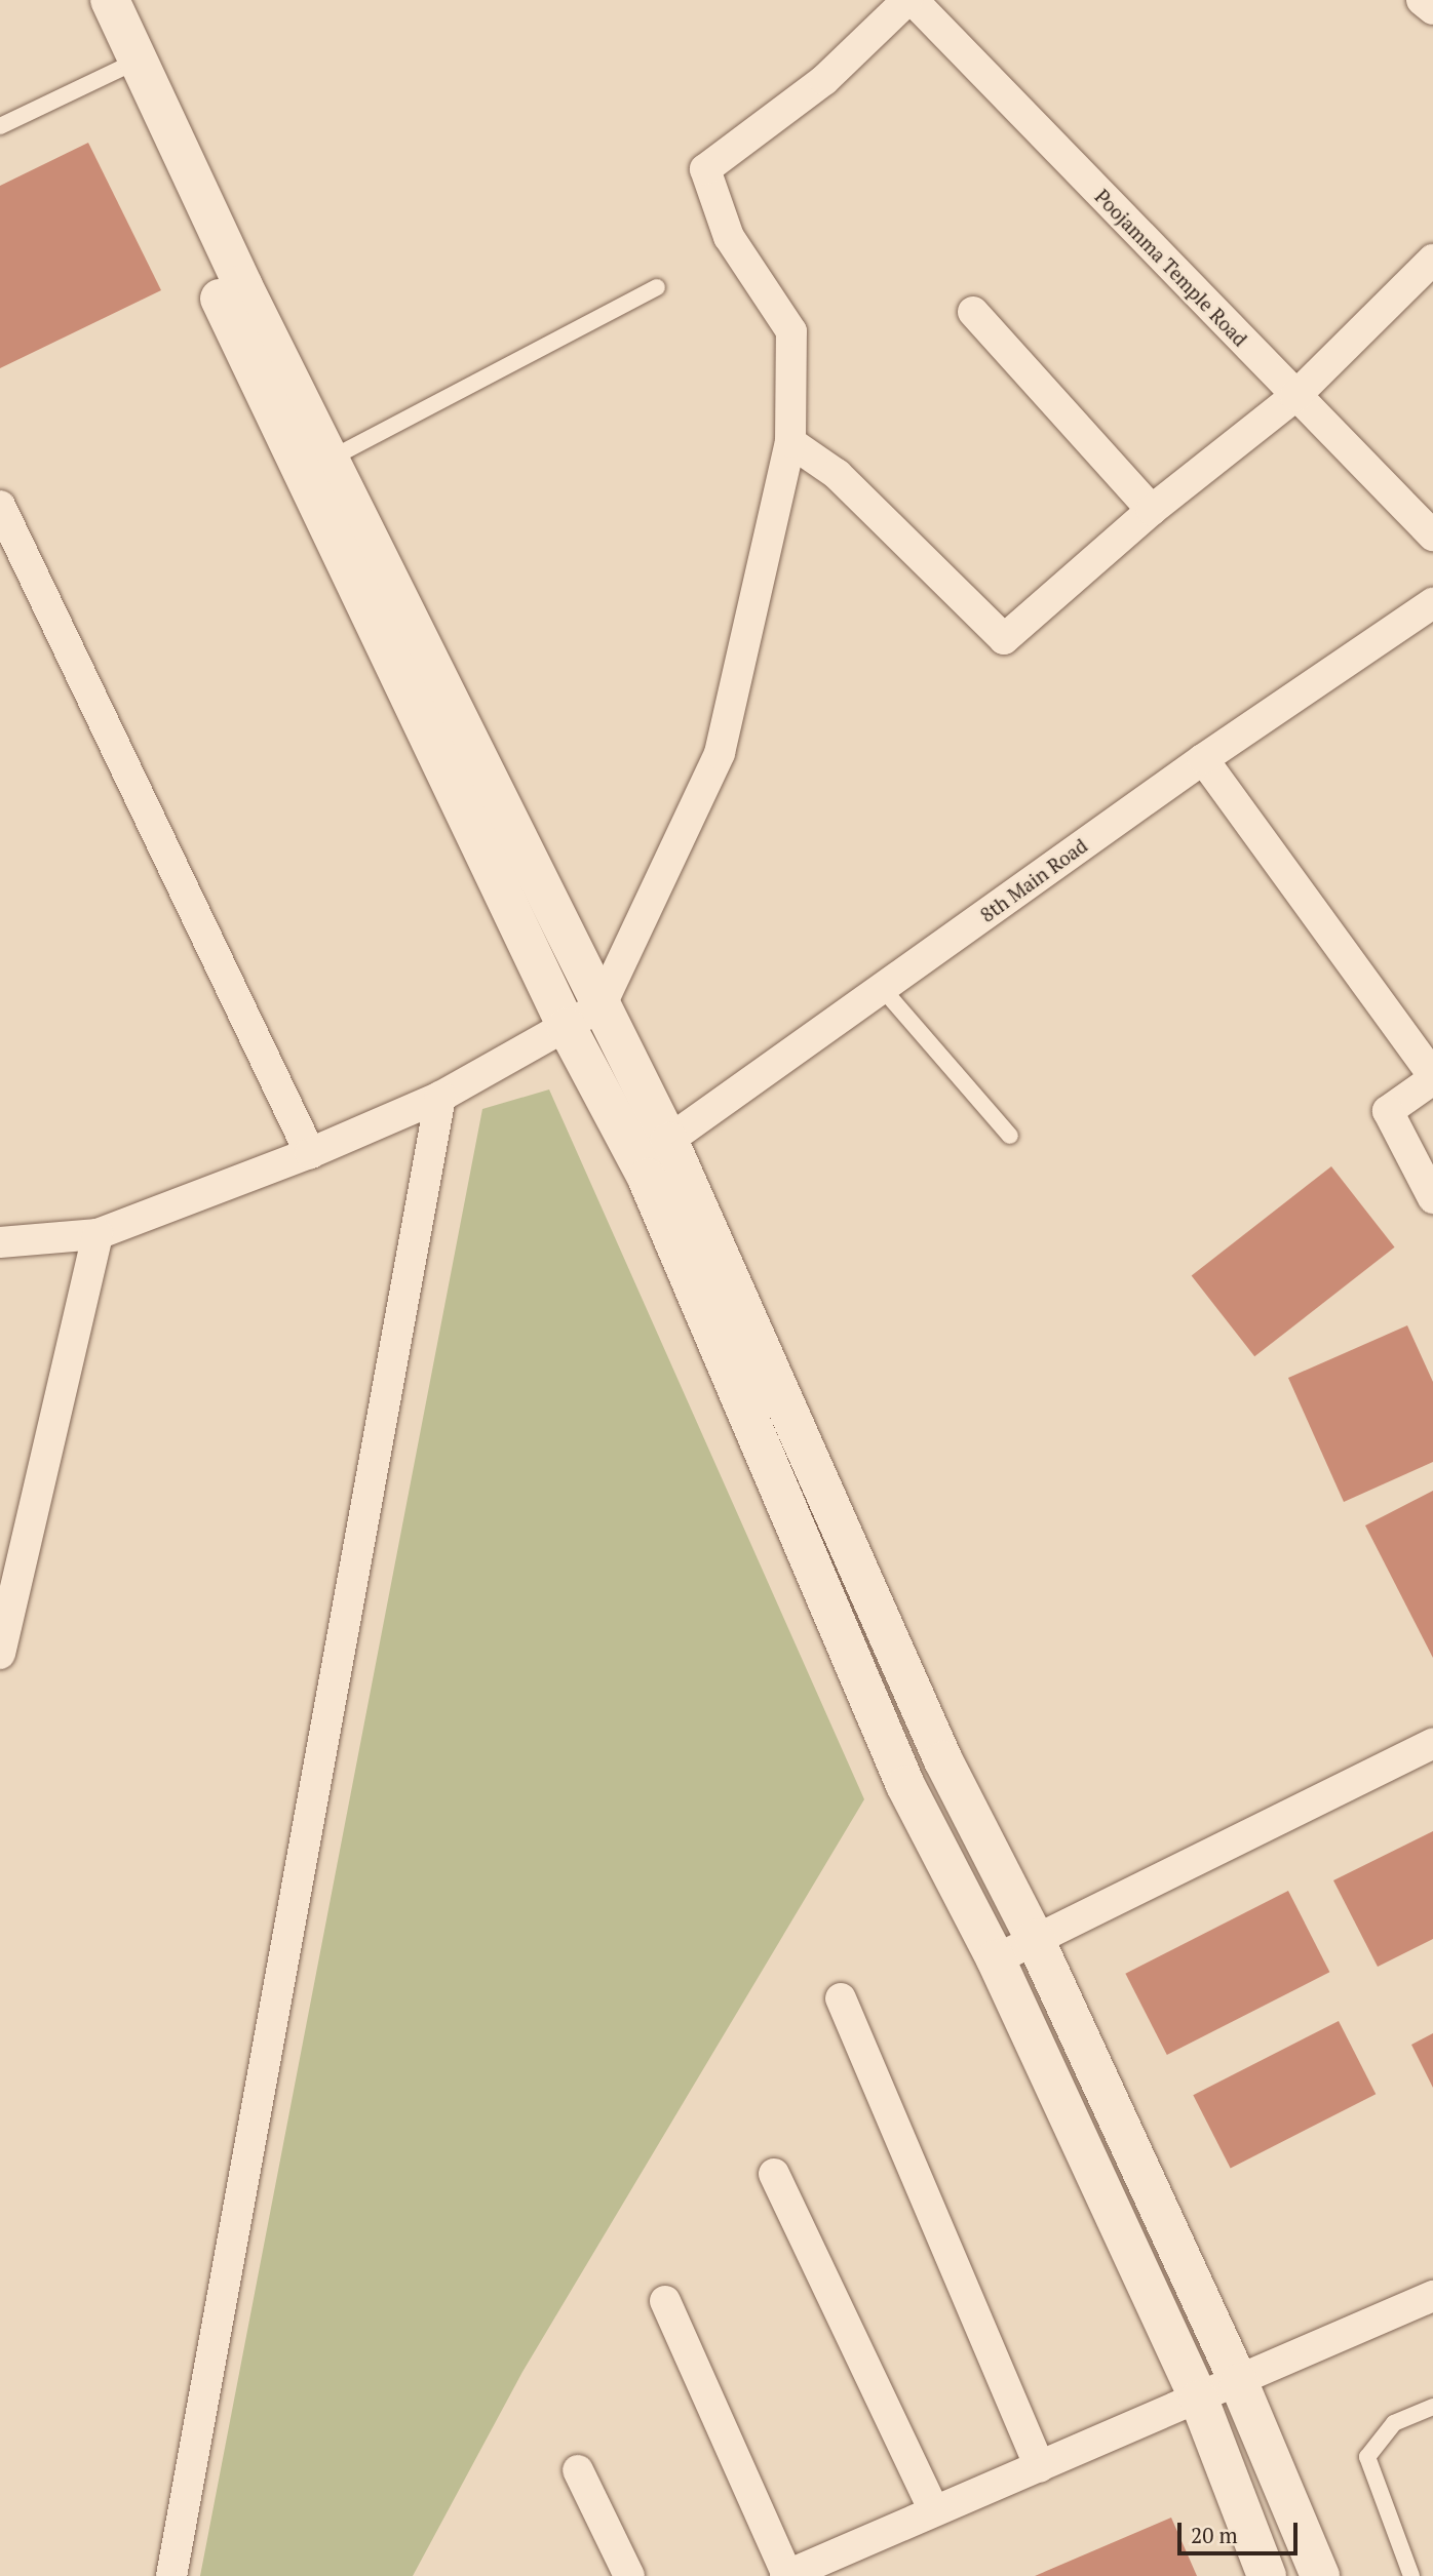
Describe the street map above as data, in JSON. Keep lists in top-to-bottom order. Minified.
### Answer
{"streets":{"street":["Poojamma Temple Road","8th Main Road"]},"scale_bar":"20 m"}
